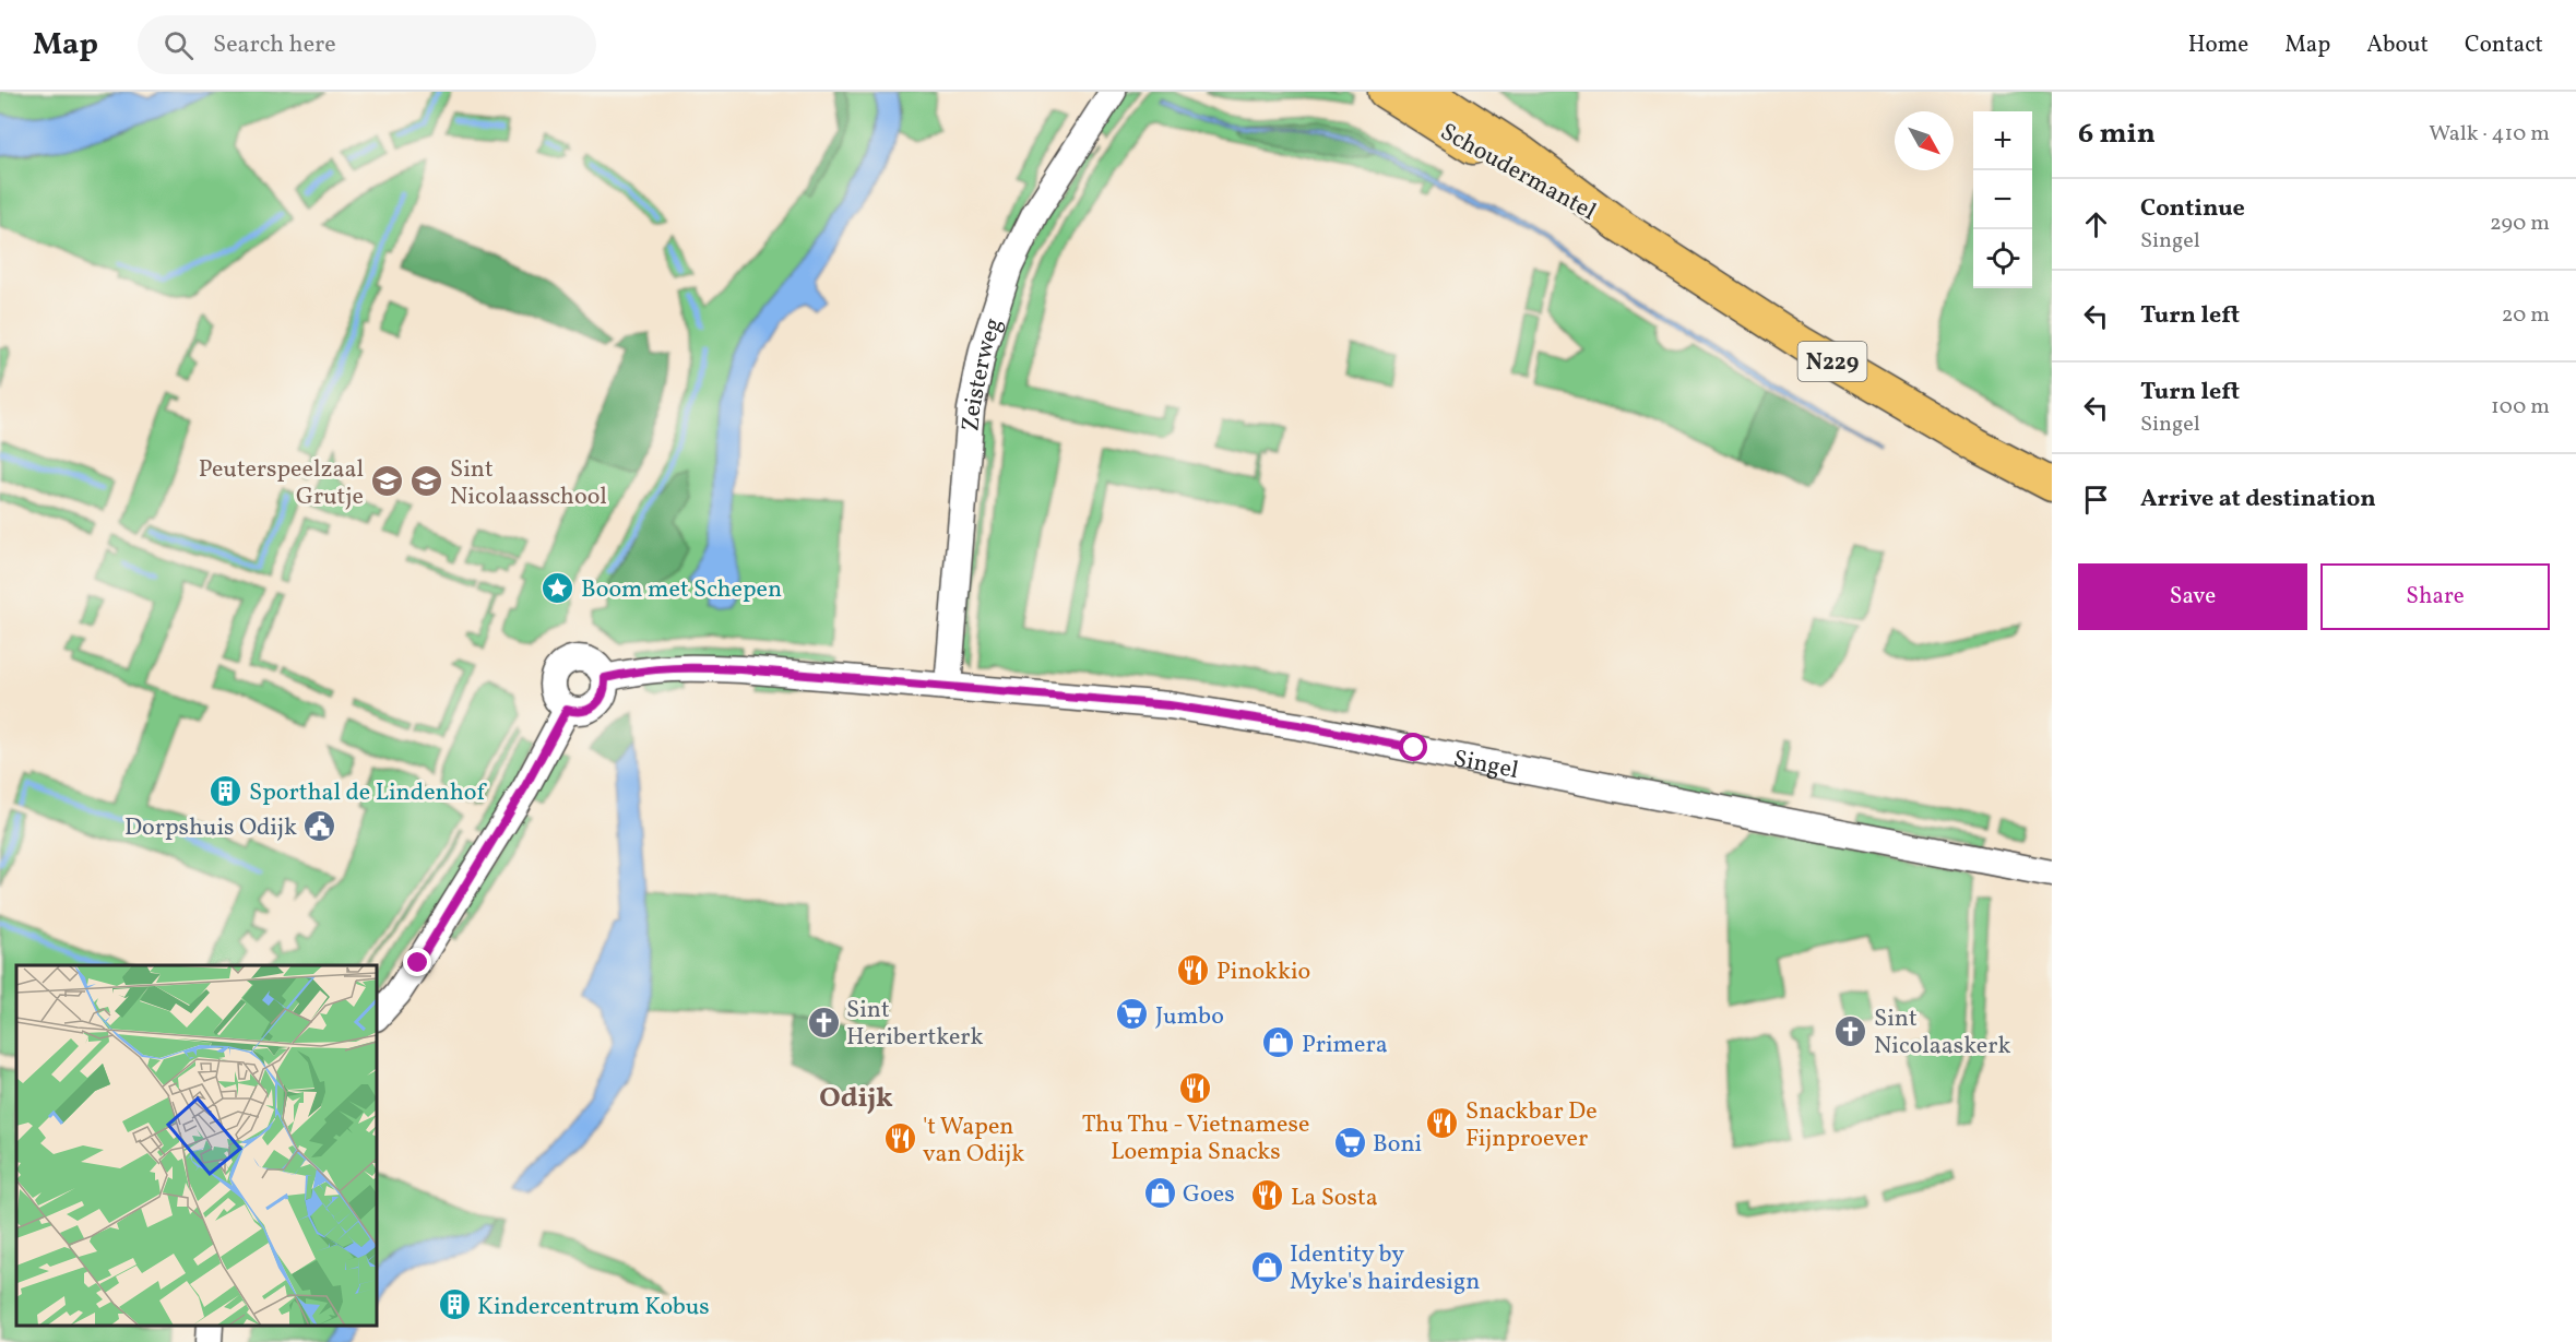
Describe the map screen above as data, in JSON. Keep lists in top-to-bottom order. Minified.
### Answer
{"streets":{"main road":["Schoudermantel","N229"],"street":["Zeisterweg","Singel"]},"crossings":[["Zeisterweg","Singel"]],"districts":["Odijk"],"places":{"school or university":["Peuterspeelzaal Grutje","Sint Nicolaasschool"],"place":["Boom met Schepen"],"building":["Sporthal de Lindenhof","Kindercentrum Kobus"],"public building":["Dorpshuis Odijk"],"restaurant":["Pinokkio","Thu Thu - Vietnamese Loempia Snacks","Snackbar De Fijnproever","'t Wapen van Odijk","La Sosta"],"supermarket":["Jumbo","Boni"],"church":["Sint Heribertkerk","Sint Nicolaaskerk"],"shop":["Primera","Goes","Identity by Myke's hairdesign"]},"north":"bottom right","page":{"header":"Map","search":"Search here","nav":["Home","Map","About","Contact"],"heading":["6 min","Walk · 410 m"],"map_buttons":["+","−"],"list":[["Continue","Singel","290 m"],["Turn left","20 m"],["Turn left","Singel","100 m"],"Arrive at destination"],"buttons":["Save","Share"]}}
